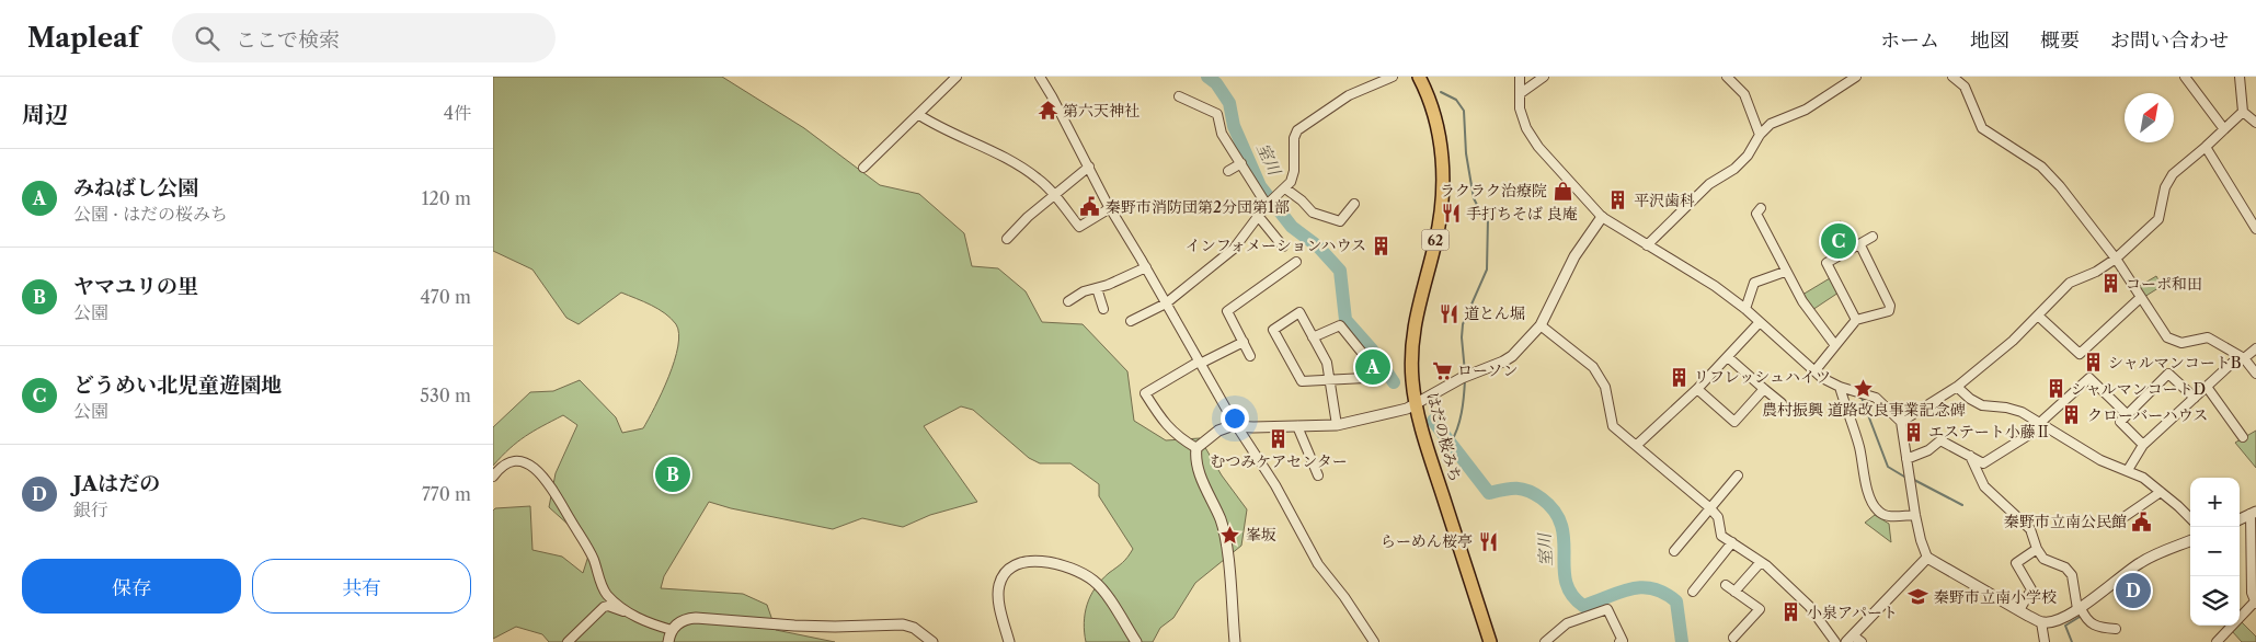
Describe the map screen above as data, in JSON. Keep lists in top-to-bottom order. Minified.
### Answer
{"streets":{"main road":["62","はだの桜みち"]},"water":["室川"],"places":{"temple":["第六天神社"],"shop":["ラクラク治療院"],"building":["平沢歯科","インフォメーションハウス","コーポ和田","シャルマンコートB","リフレッシュハイツ","シャルマンコートD","クローバーハウス","エステート小藤Ⅱ","むつみケアセンター","小泉アパート"],"public building":["秦野市消防団第2分団第1部","秦野市立南公民館"],"restaurant":["手打ちそば 良庵","道とん堀","らーめん桜亭"],"supermarket":["ローソン"],"place":["農村振興 道路改良事業記念碑","峯坂"],"school or university":["秦野市立南小学校"]},"north":"top right","page":{"header":"Mapleaf","search":"ここで検索","nav":["ホーム","地図","概要","お問い合わせ"],"heading":["周辺","4件"],"list":[{"mark":"A","name":"みねばし公園","note":"公園 · はだの桜みち","value":"120 m"},{"mark":"B","name":"ヤマユリの里","note":"公園","value":"470 m"},{"mark":"C","name":"どうめい北児童遊園地","note":"公園","value":"530 m"},{"mark":"D","name":"JAはだの","note":"銀行","value":"770 m"}],"pins":["C","A","B","D"],"map_buttons":["+","−"],"buttons":["保存","共有"]}}
